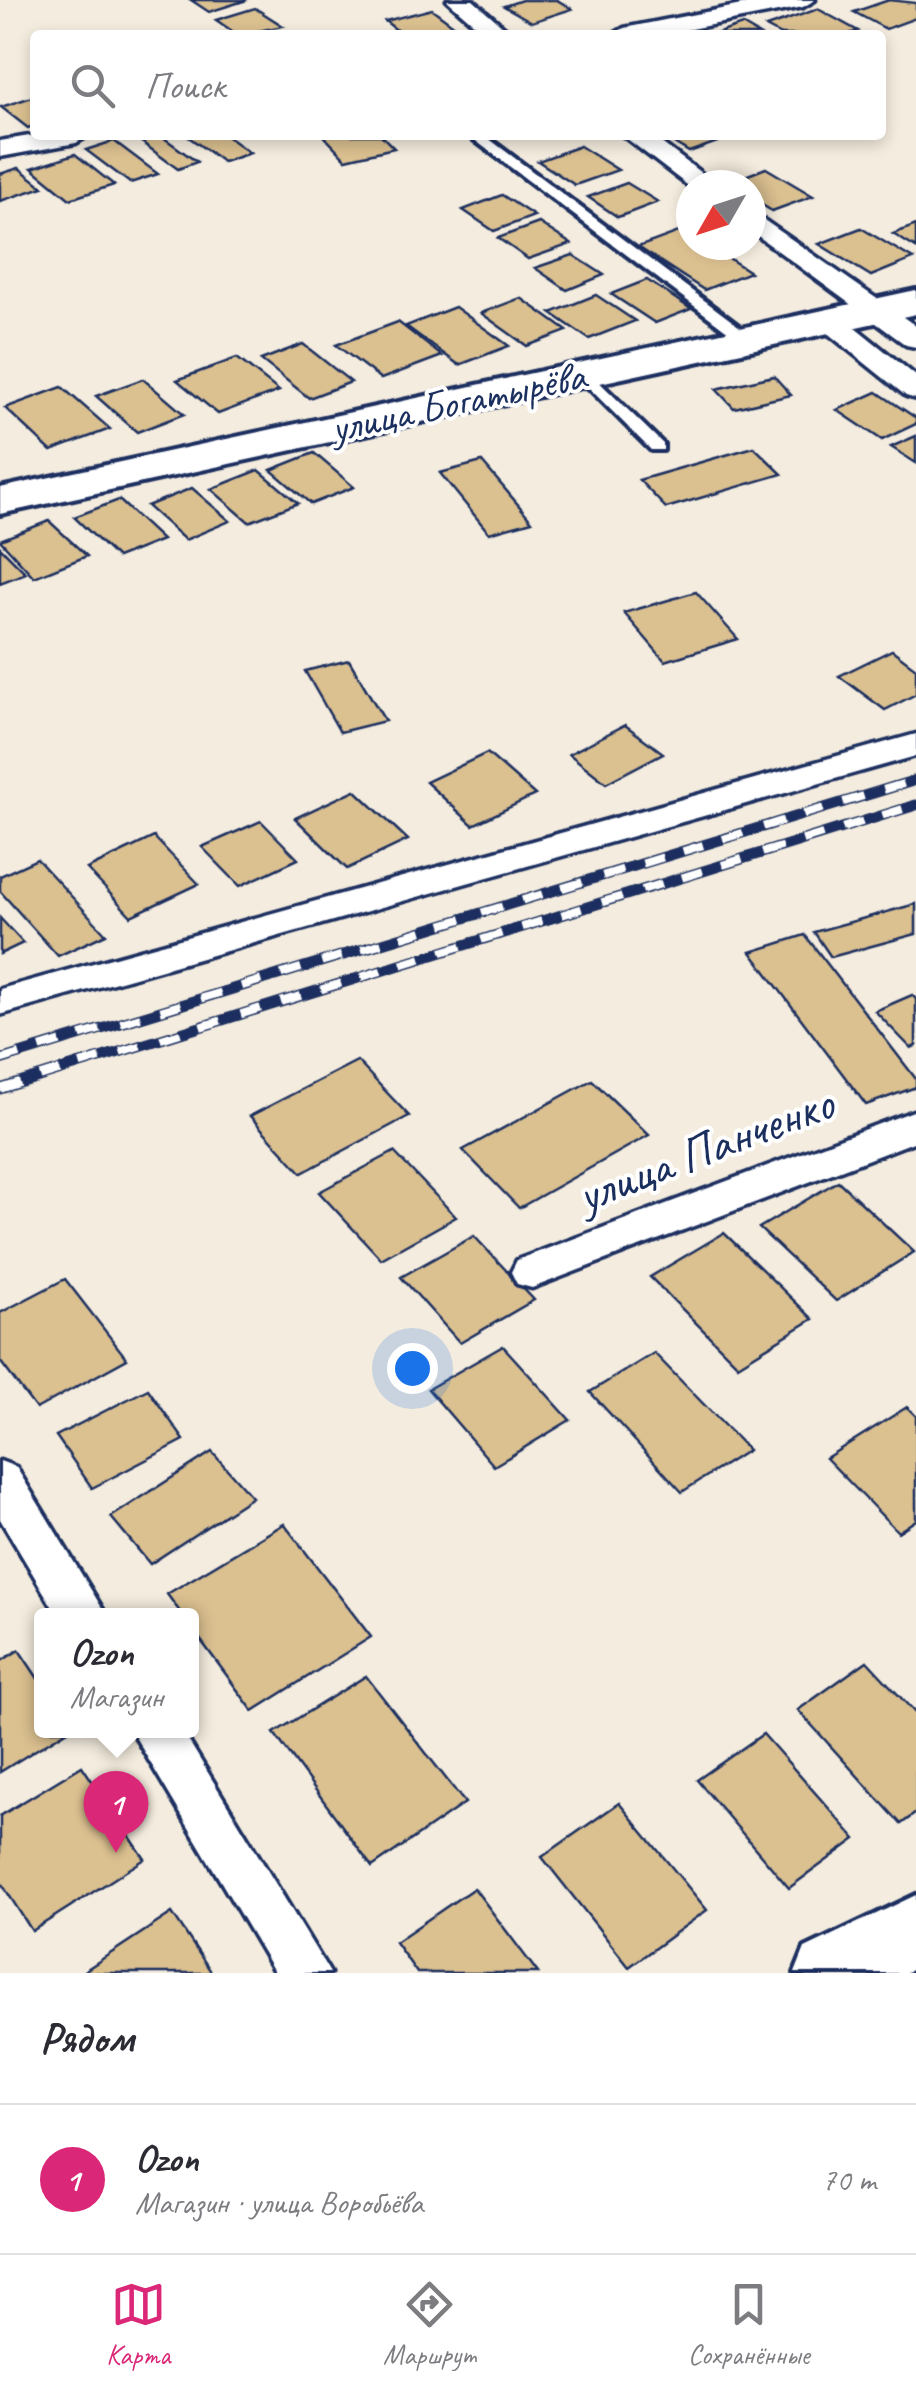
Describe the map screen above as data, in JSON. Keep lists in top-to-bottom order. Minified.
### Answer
{"streets":{"street":["улица Богатырёва","улица Панченко"]},"north":"bottom left","page":{"search":"Поиск","popup":["Ozon","Магазин"],"pins":"1","heading":"Рядом","list":[{"mark":"1","name":"Ozon","note":"Магазин · улица Воробьёва","value":"70 m"}],"nav":["Карта","Маршрут","Сохранённые"]}}
